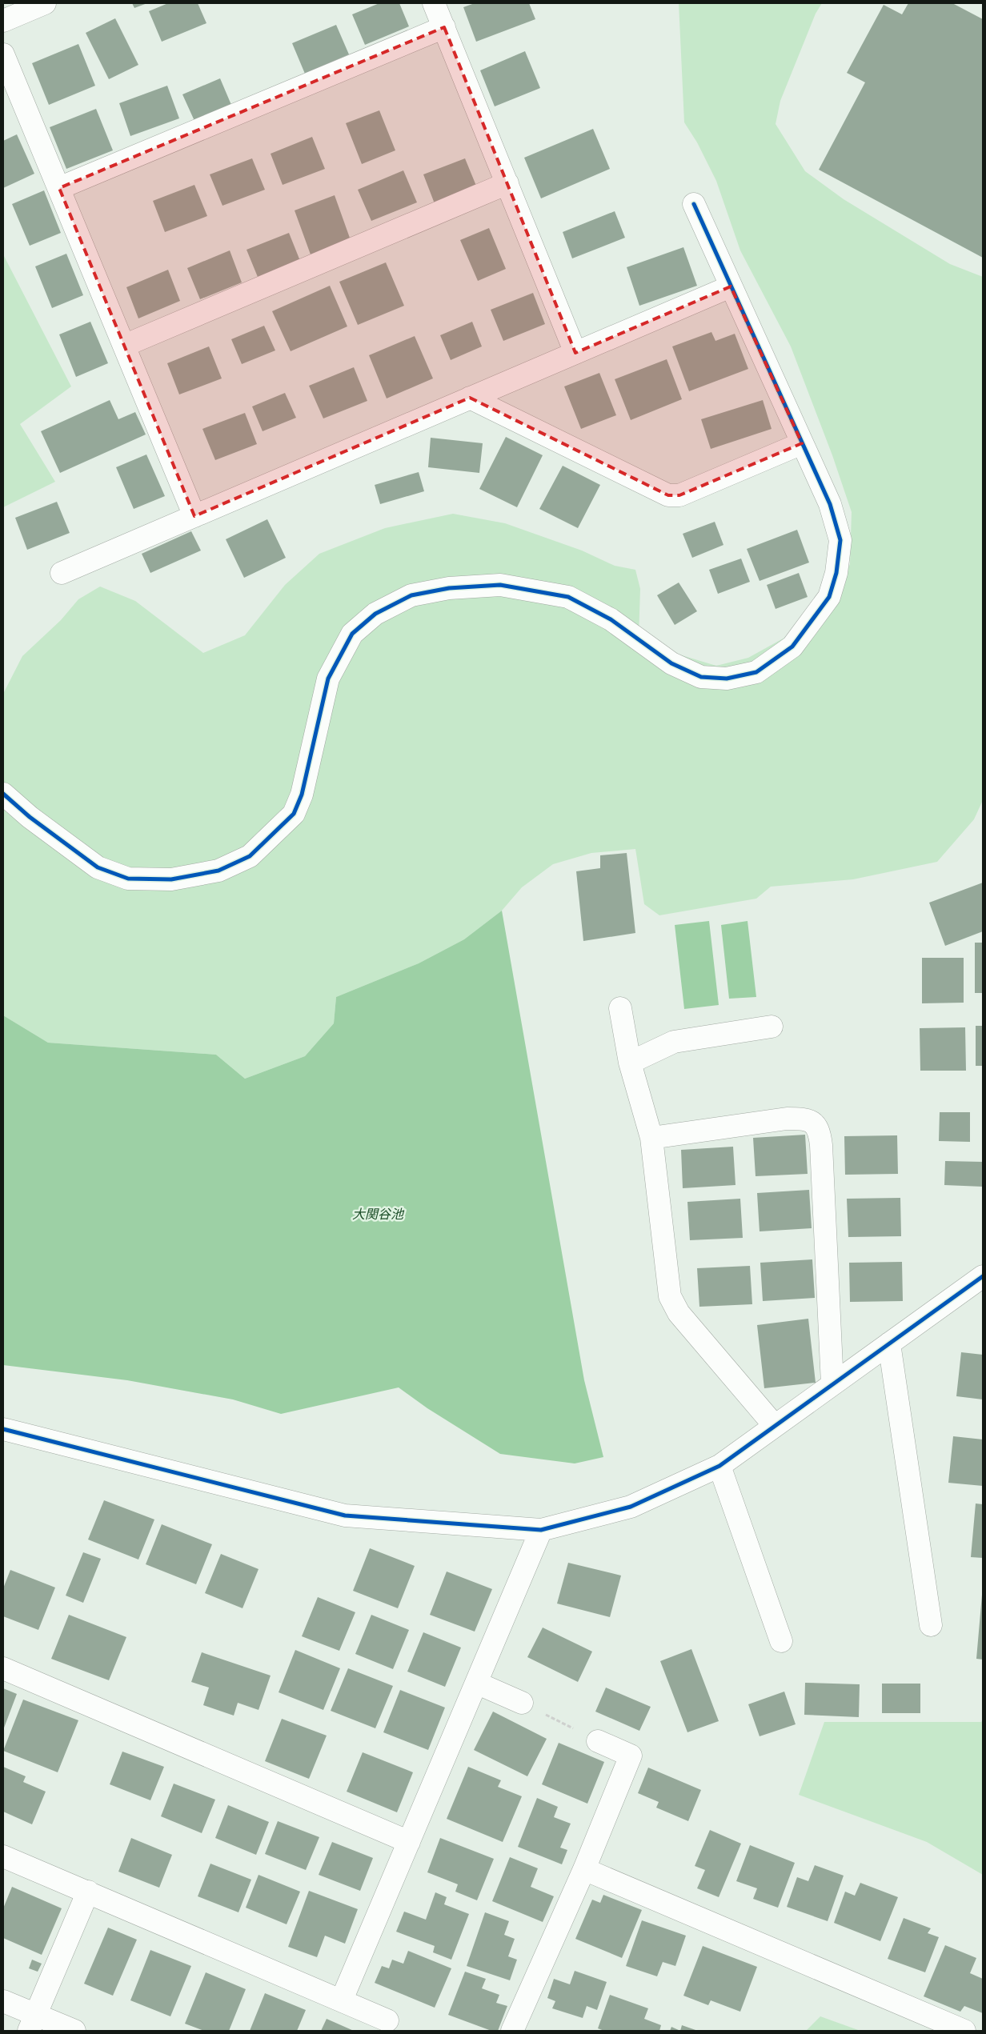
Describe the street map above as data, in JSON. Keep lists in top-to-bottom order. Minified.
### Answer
{"water":["大関谷池"]}
